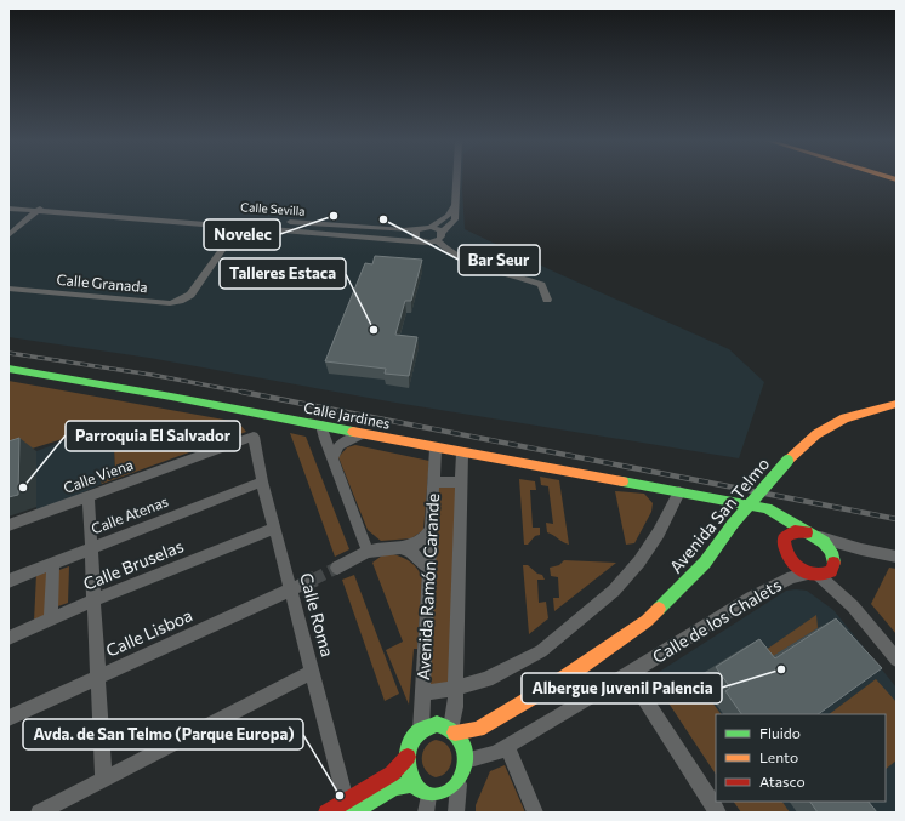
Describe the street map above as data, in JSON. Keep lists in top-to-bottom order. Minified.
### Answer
{"streets":{"main road":["Calle Jardines","Avenida San Telmo"],"street":["Calle Sevilla","Calle Granada","Calle Viena","Calle Atenas","Calle Bruselas","Avenida Ramón Carande","Calle Roma","Calle de los Chalets","Calle Lisboa"]},"crossings":[["Calle Sevilla","Calle Granada"],["Calle Jardines","Avenida Ramón Carande"],["Calle Jardines","Calle de los Chalets"],["Calle Viena","Calle Roma"],["Calle Atenas","Calle Roma"],["Avenida San Telmo","Avenida Ramón Carande"],["Avenida San Telmo","Calle de los Chalets"],["Calle Bruselas","Calle Roma"],["Avenida Ramón Carande","Calle de los Chalets"],["Calle Roma","Calle Lisboa"]],"places":["Novelec","Bar Seur","Talleres Estaca","Parroquia El Salvador","Albergue Juvenil Palencia","Avda. de San Telmo (Parque Europa)"],"legend":["Fluido","Lento","Atasco"]}
